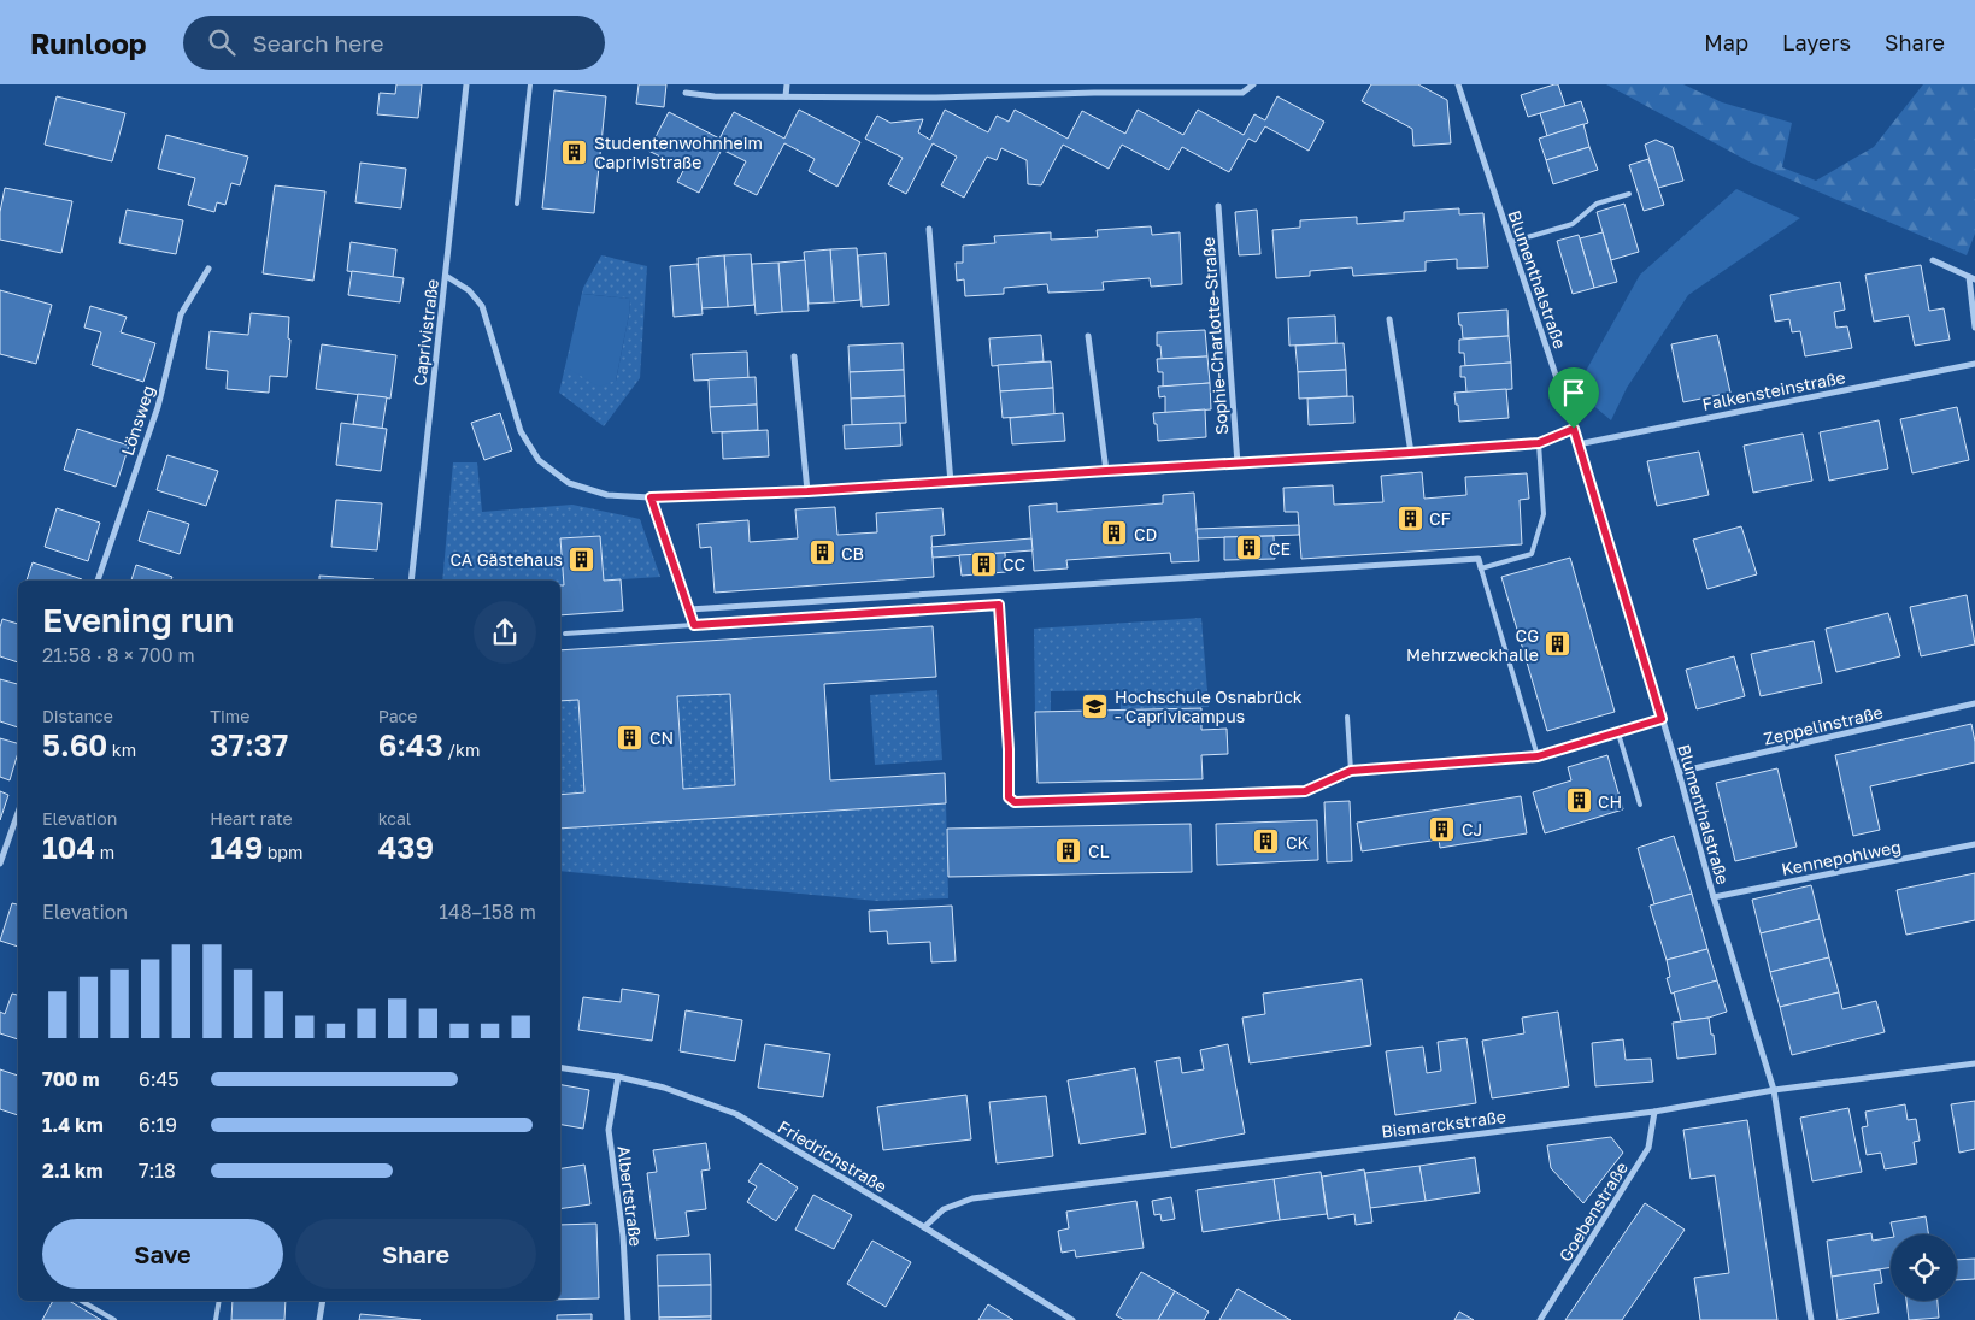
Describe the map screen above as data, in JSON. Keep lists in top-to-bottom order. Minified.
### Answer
{"streets":{"street":["Blumenthalstraße","Caprivistraße","Sophie-Charlotte-Straße","Falkensteinstraße","Lönsweg","Zeppelinstraße","Kennepohlweg","Bismarckstraße","Friedrichstraße","Albertstraße","Goebenstraße"]},"crossings":[["Blumenthalstraße","Falkensteinstraße"],["Blumenthalstraße","Zeppelinstraße"],["Blumenthalstraße","Kennepohlweg"],["Blumenthalstraße","Bismarckstraße"],["Bismarckstraße","Friedrichstraße"],["Bismarckstraße","Goebenstraße"],["Friedrichstraße","Albertstraße"]],"places":{"building":["Studentenwohnheim Caprivistraße","CF","CD","CE","CB","CA Gästehaus","CC","CG Mehrzweckhalle","CN","CH","CJ","CK","CL"],"school or university":["Hochschule Osnabrück - Caprivicampus"]},"page":{"header":"Runloop","search":"Search here","nav":["Map","Layers","Share"],"heading":["Evening run","21:58 · 8 × 700 m"],"stats":[["Distance","5.60 km"],["Time","37:37"],["Pace","6:43 /km"],["Elevation","104 m"],["Heart rate","149 bpm"],["kcal","439"]],"chart":["Elevation","148–158 m"],"list":[{"name":"700 m","note":"6:45"},{"name":"1.4 km","note":"6:19"},{"name":"2.1 km","note":"7:18"}],"buttons":["Save","Share"]}}
